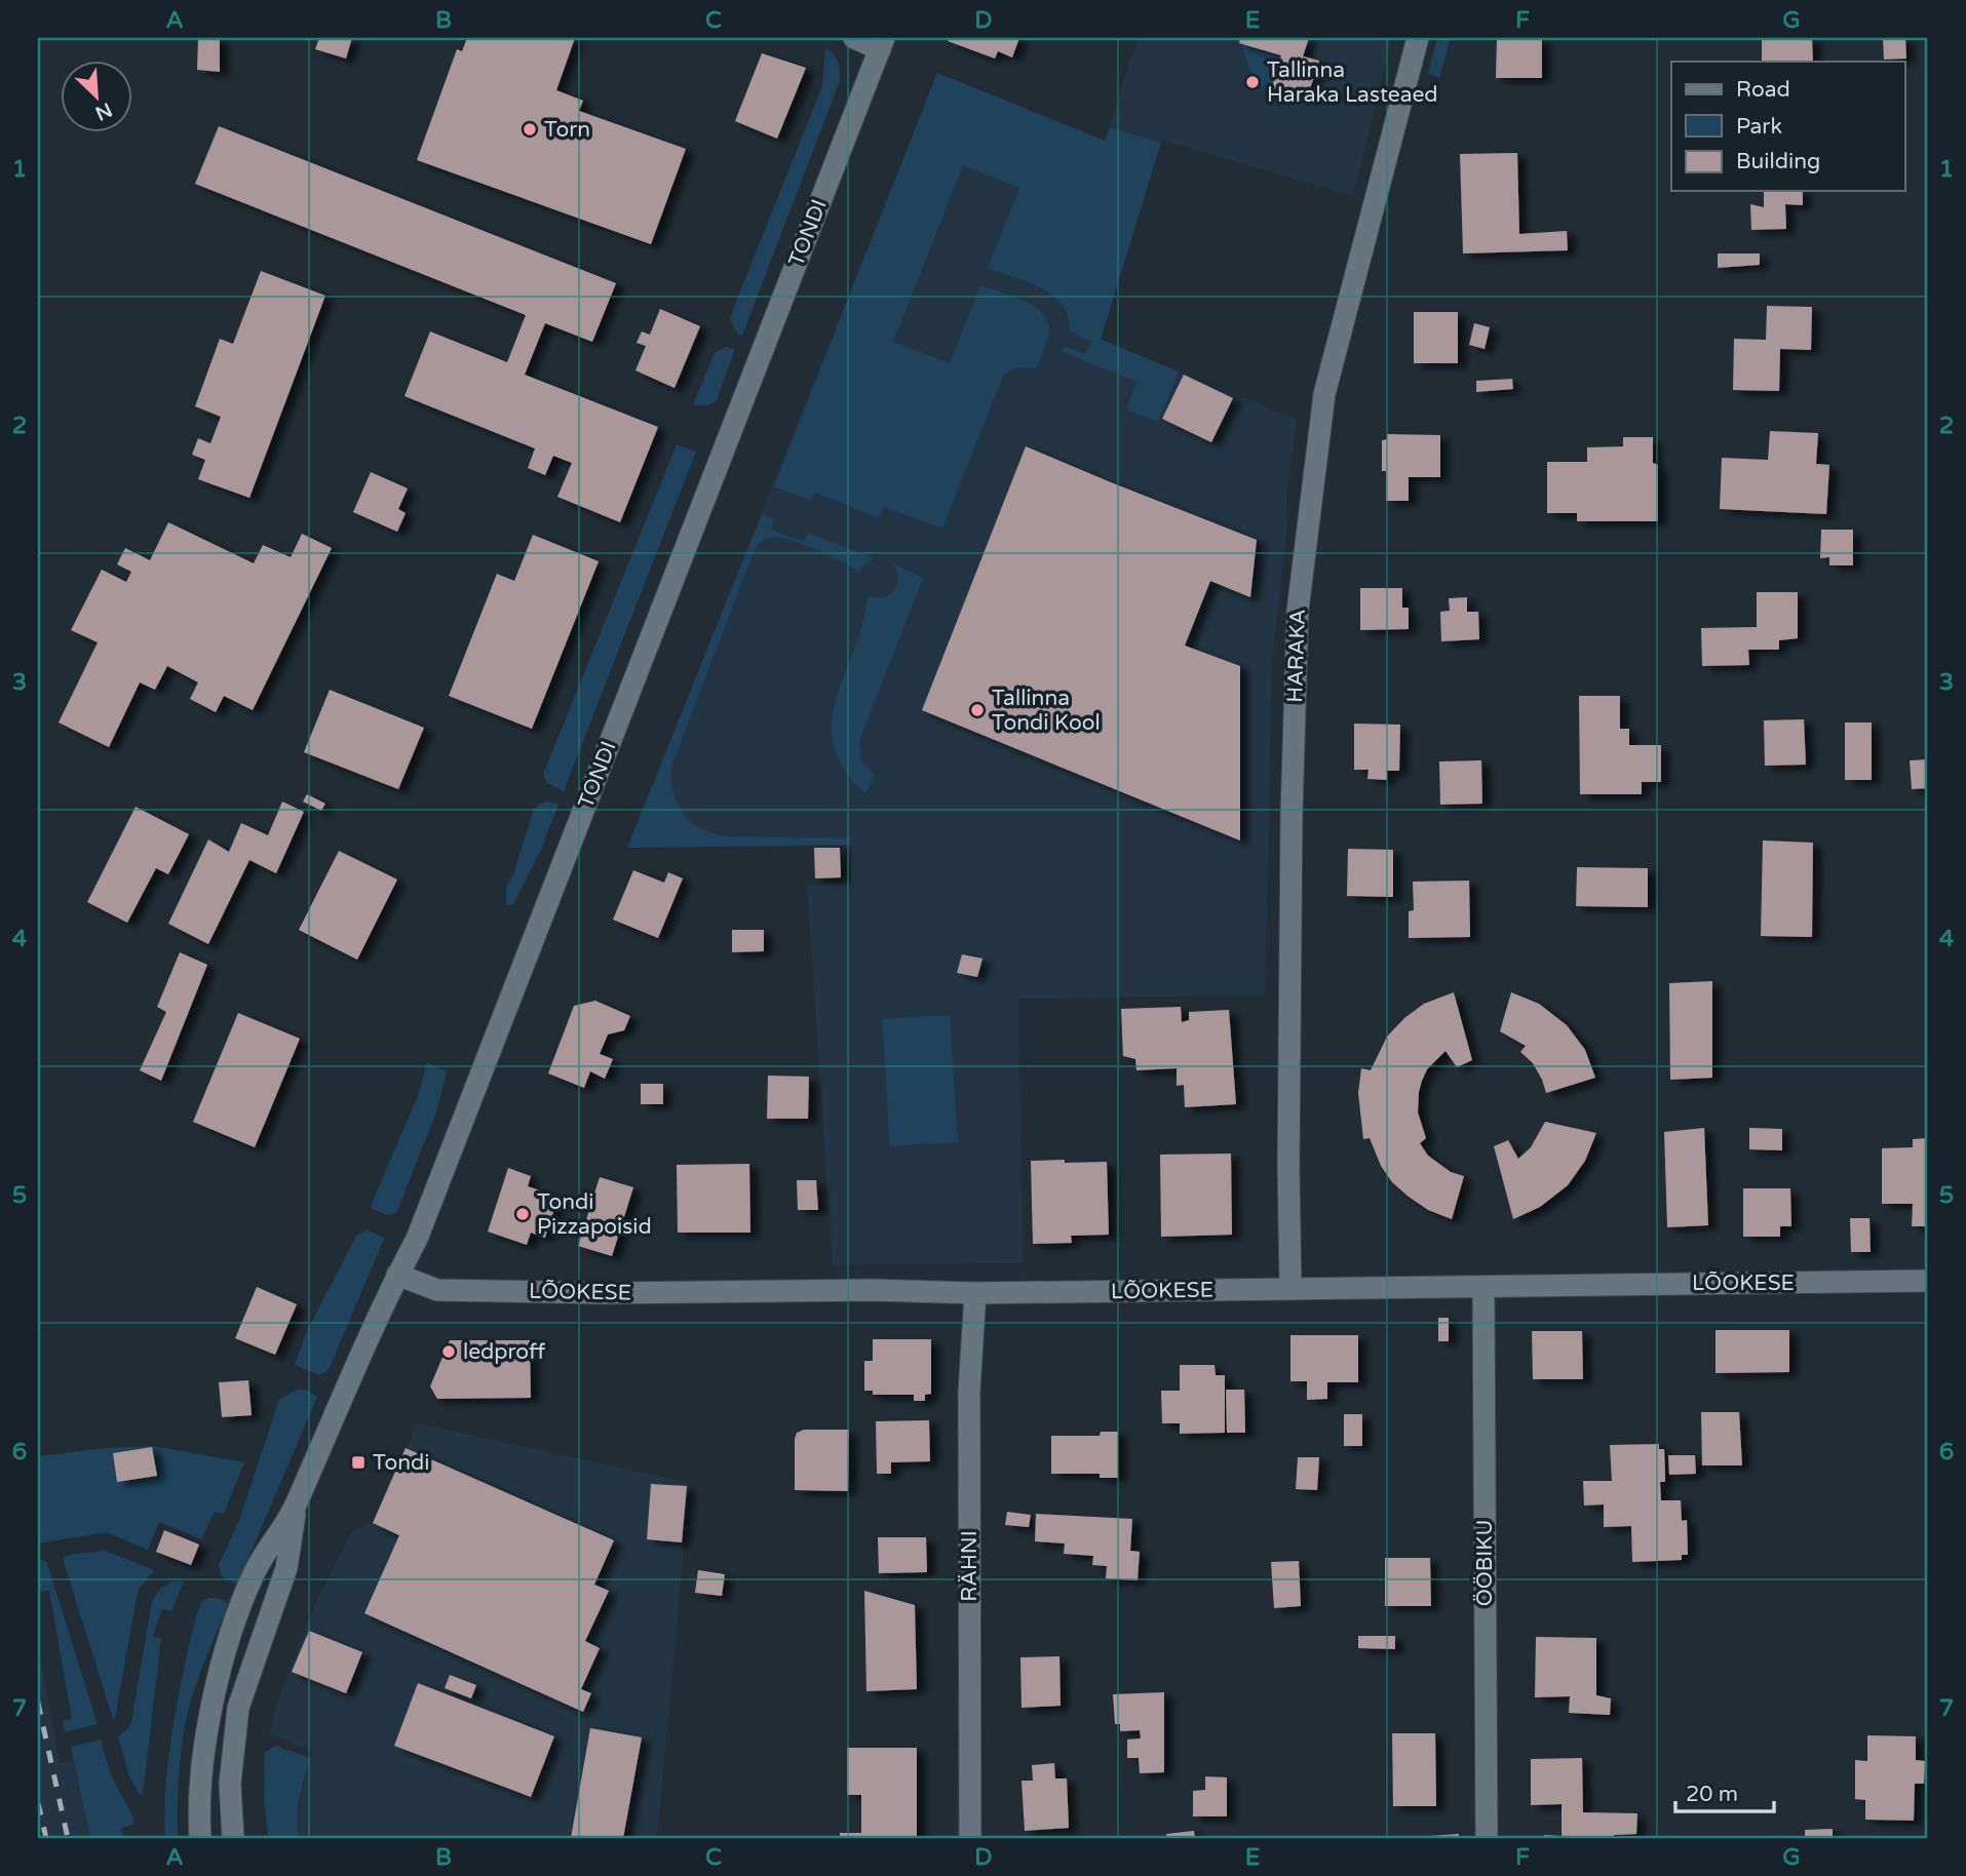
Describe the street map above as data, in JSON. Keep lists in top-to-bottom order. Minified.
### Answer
{"streets":{"street":["TONDI","HARAKA","LÕOKESE","ÖÖBIKU","RÄHNI"]},"crossings":[["TONDI","LÕOKESE"],["HARAKA","LÕOKESE"],["LÕOKESE","ÖÖBIKU"],["LÕOKESE","RÄHNI"]],"places":{"other":["Tallinna Haraka Lasteaed","Torn","Tallinna Tondi Kool","Tondi Pizzapoisid","ledproff"],"transit":["Tondi"]},"legend":["Road","Park","Building"],"scale_bar":"20 m","north":"bottom right","grid":{"columns":["A","B","C","D","E","F","G"],"rows":["1","2","3","4","5","6","7"]}}
